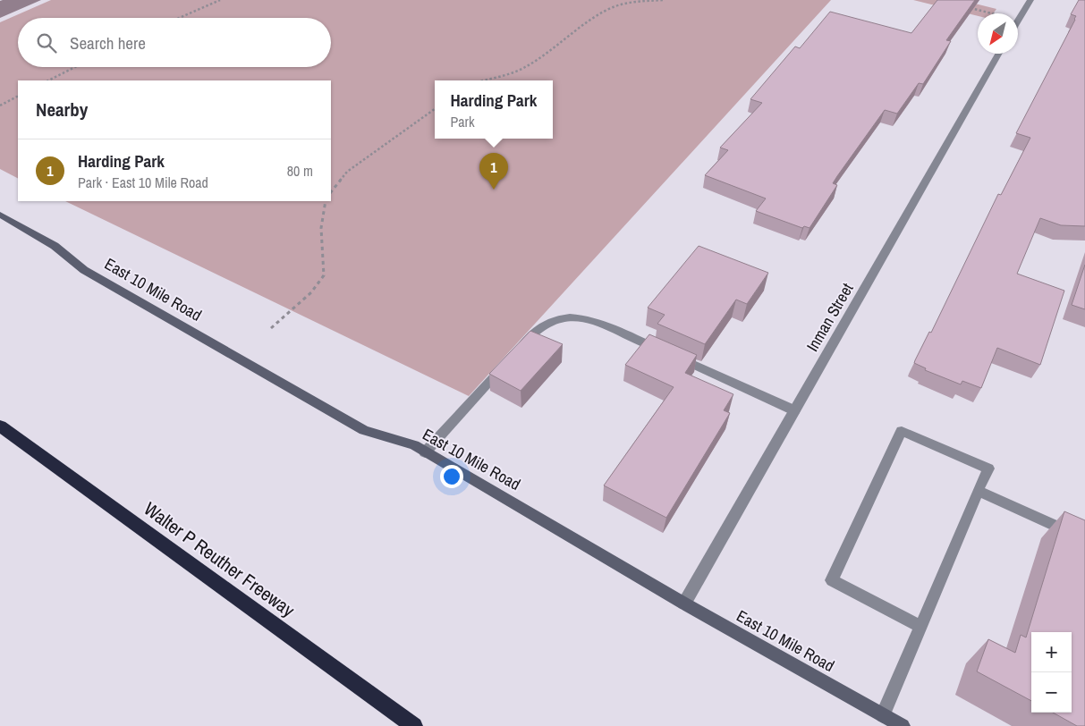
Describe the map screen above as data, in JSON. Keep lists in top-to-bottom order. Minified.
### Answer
{"streets":{"highway":["Walter P Reuther Freeway"],"main road":["East 10 Mile Road"],"street":["Inman Street"]},"crossings":[["East 10 Mile Road","Inman Street"]],"north":"bottom left","page":{"search":"Search here","popup":["Harding Park","Park"],"heading":"Nearby","list":[{"mark":"1","name":"Harding Park","note":"Park · East 10 Mile Road","value":"80 m"}],"pins":"1","map_buttons":["+","−"]}}
